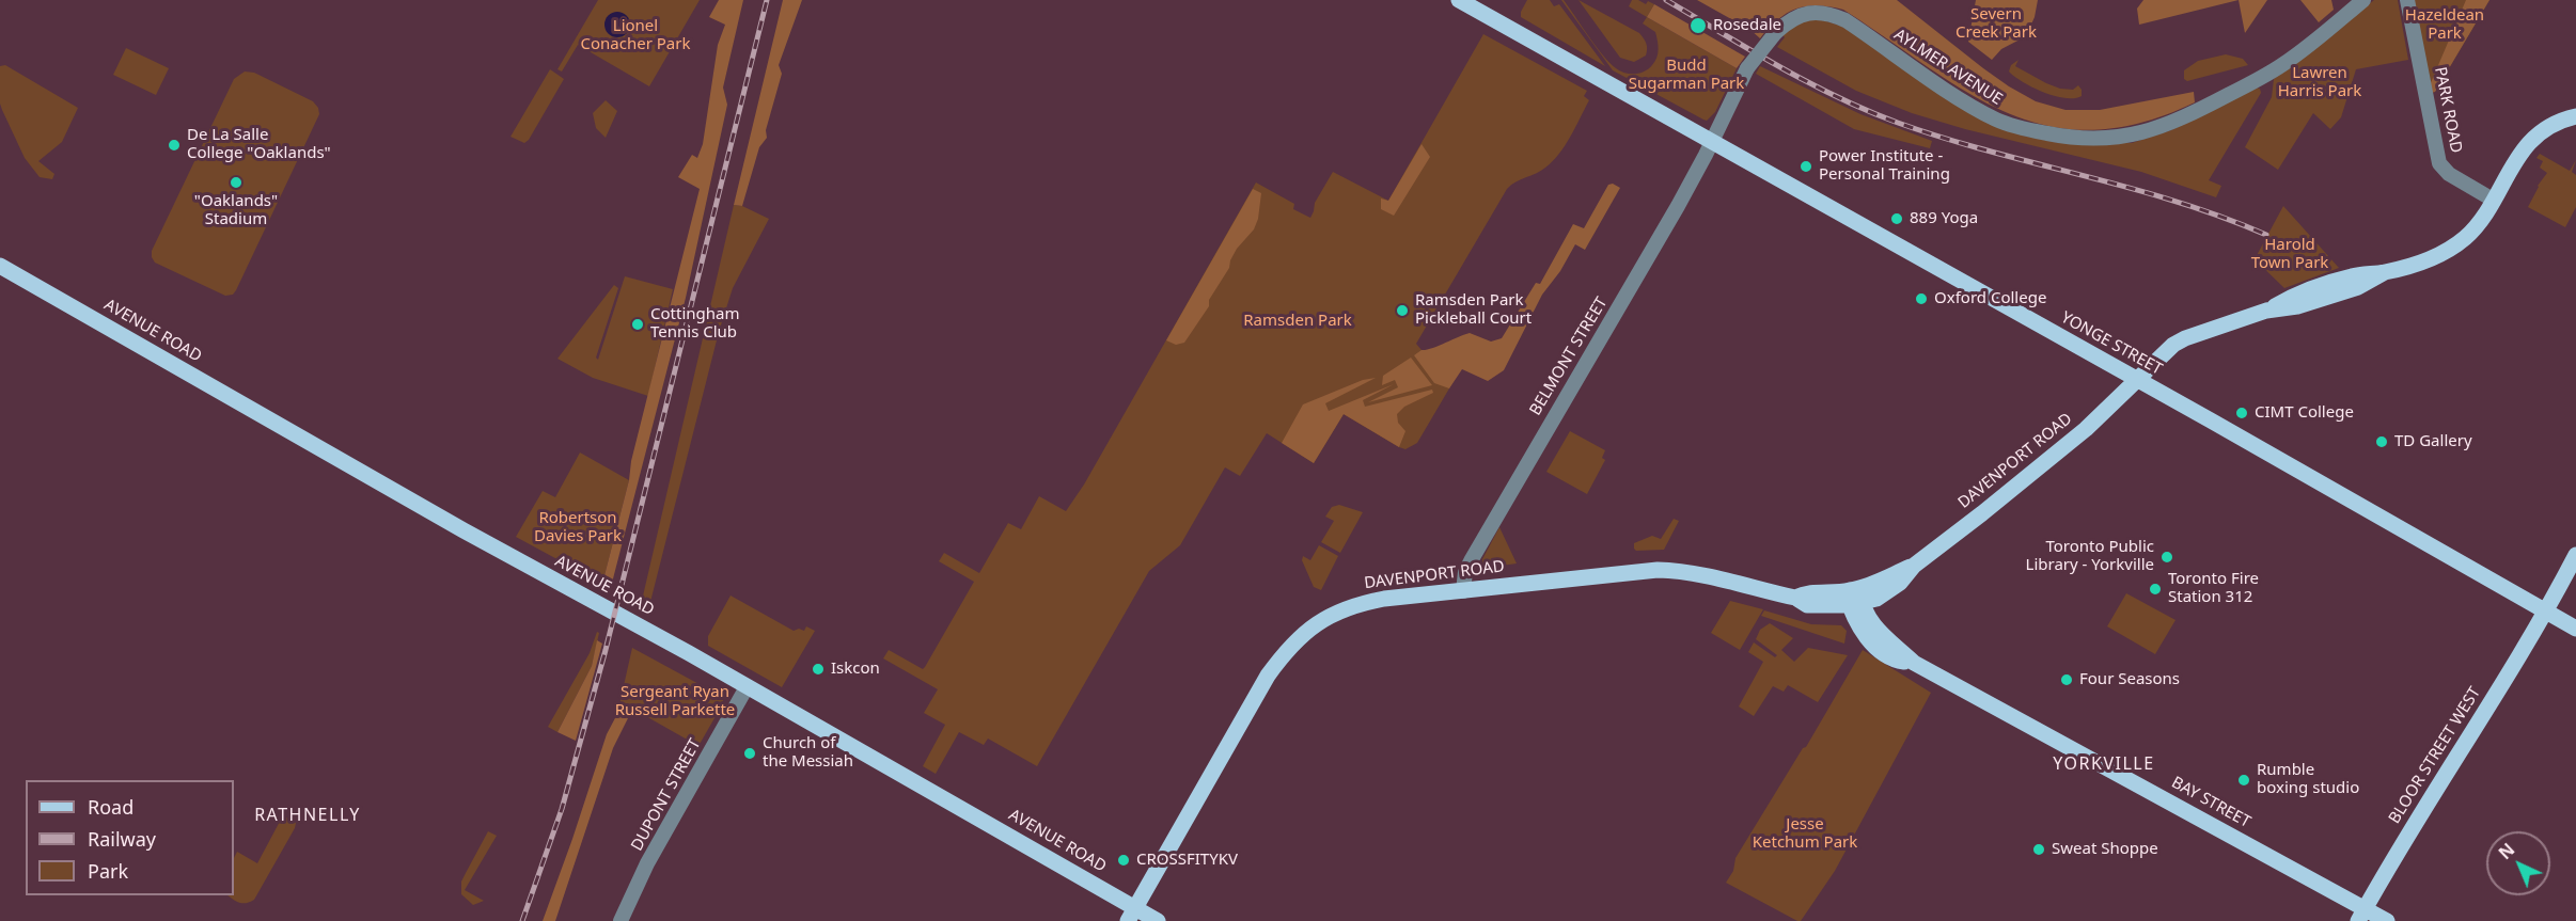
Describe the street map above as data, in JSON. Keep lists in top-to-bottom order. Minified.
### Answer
{"streets":{"main road":["AVENUE ROAD","YONGE STREET","DAVENPORT ROAD","BLOOR STREET WEST","BAY STREET"],"street":["AYLMER AVENUE","PARK ROAD","BELMONT STREET","DUPONT STREET"]},"crossings":[["AYLMER AVENUE","YONGE STREET"],["AYLMER AVENUE","BELMONT STREET"],["PARK ROAD","DAVENPORT ROAD"],["AVENUE ROAD","DAVENPORT ROAD"],["AVENUE ROAD","DUPONT STREET"],["YONGE STREET","BELMONT STREET"],["YONGE STREET","DAVENPORT ROAD"],["YONGE STREET","BLOOR STREET WEST"],["BELMONT STREET","DAVENPORT ROAD"],["DAVENPORT ROAD","BAY STREET"],["BLOOR STREET WEST","BAY STREET"]],"districts":["YORKVILLE","RATHNELLY"],"parks":["Severn Creek Park","Hazeldean Park","Lionel Conacher Park","Budd Sugarman Park","Lawren Harris Park","Harold Town Park","Ramsden Park","Robertson Davies Park","Sergeant Ryan Russell Parkette","Jesse Ketchum Park"],"places":["Rosedale","De La Salle College \"Oaklands\"","Power Institute - Personal Training","\"Oaklands\" Stadium","889 Yoga","Oxford College","Ramsden Park Pickleball Court","Cottingham Tennis Club","CIMT College","TD Gallery","Toronto Public Library - Yorkville","Toronto Fire Station 312","Iskcon","Four Seasons","Church of the Messiah","Rumble boxing studio","Sweat Shoppe","CROSSFITYKV"],"legend":["Road","Railway","Park"],"north":"top left"}
